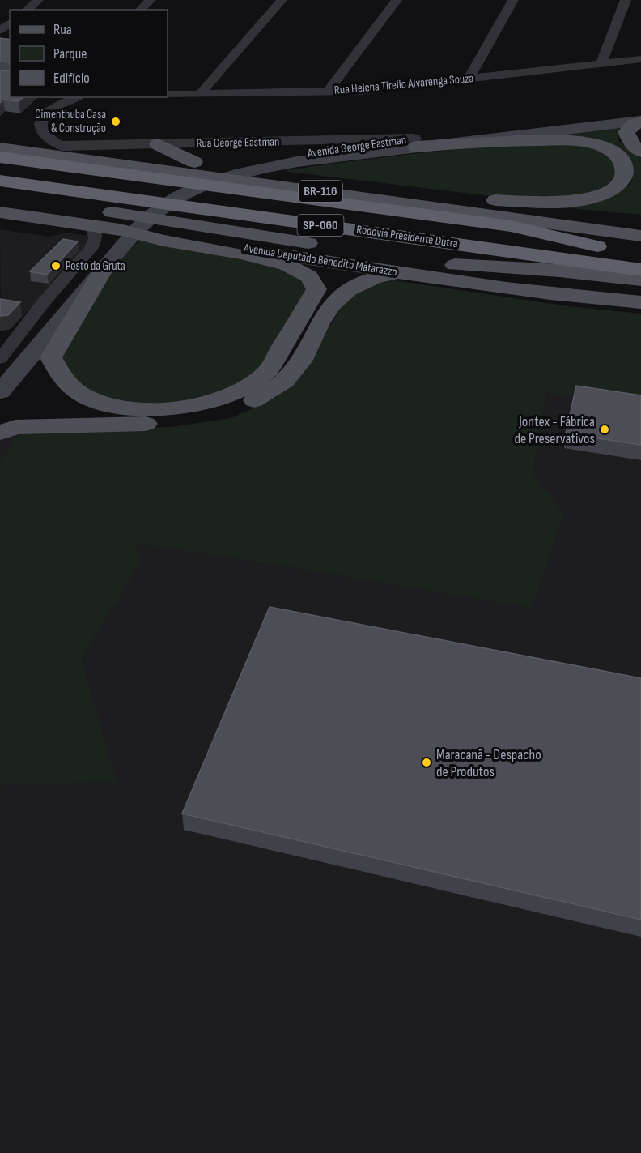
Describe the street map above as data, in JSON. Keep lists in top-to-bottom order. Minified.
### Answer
{"streets":{"highway":["SP-060","Rodovia Presidente Dutra"],"main road":["Avenida George Eastman","BR-116","Avenida Deputado Benedito Matarazzo"],"street":["Rua Helena Tirello Alvarenga Souza","Rua George Eastman"]},"crossings":[["Rua George Eastman","Avenida George Eastman"]],"places":["Cimenthuba Casa & Construção","Posto da Gruta","Jontex - Fábrica de Preservativos","Maracanã - Despacho de Produtos"],"legend":["Rua","Parque","Edifício"]}
